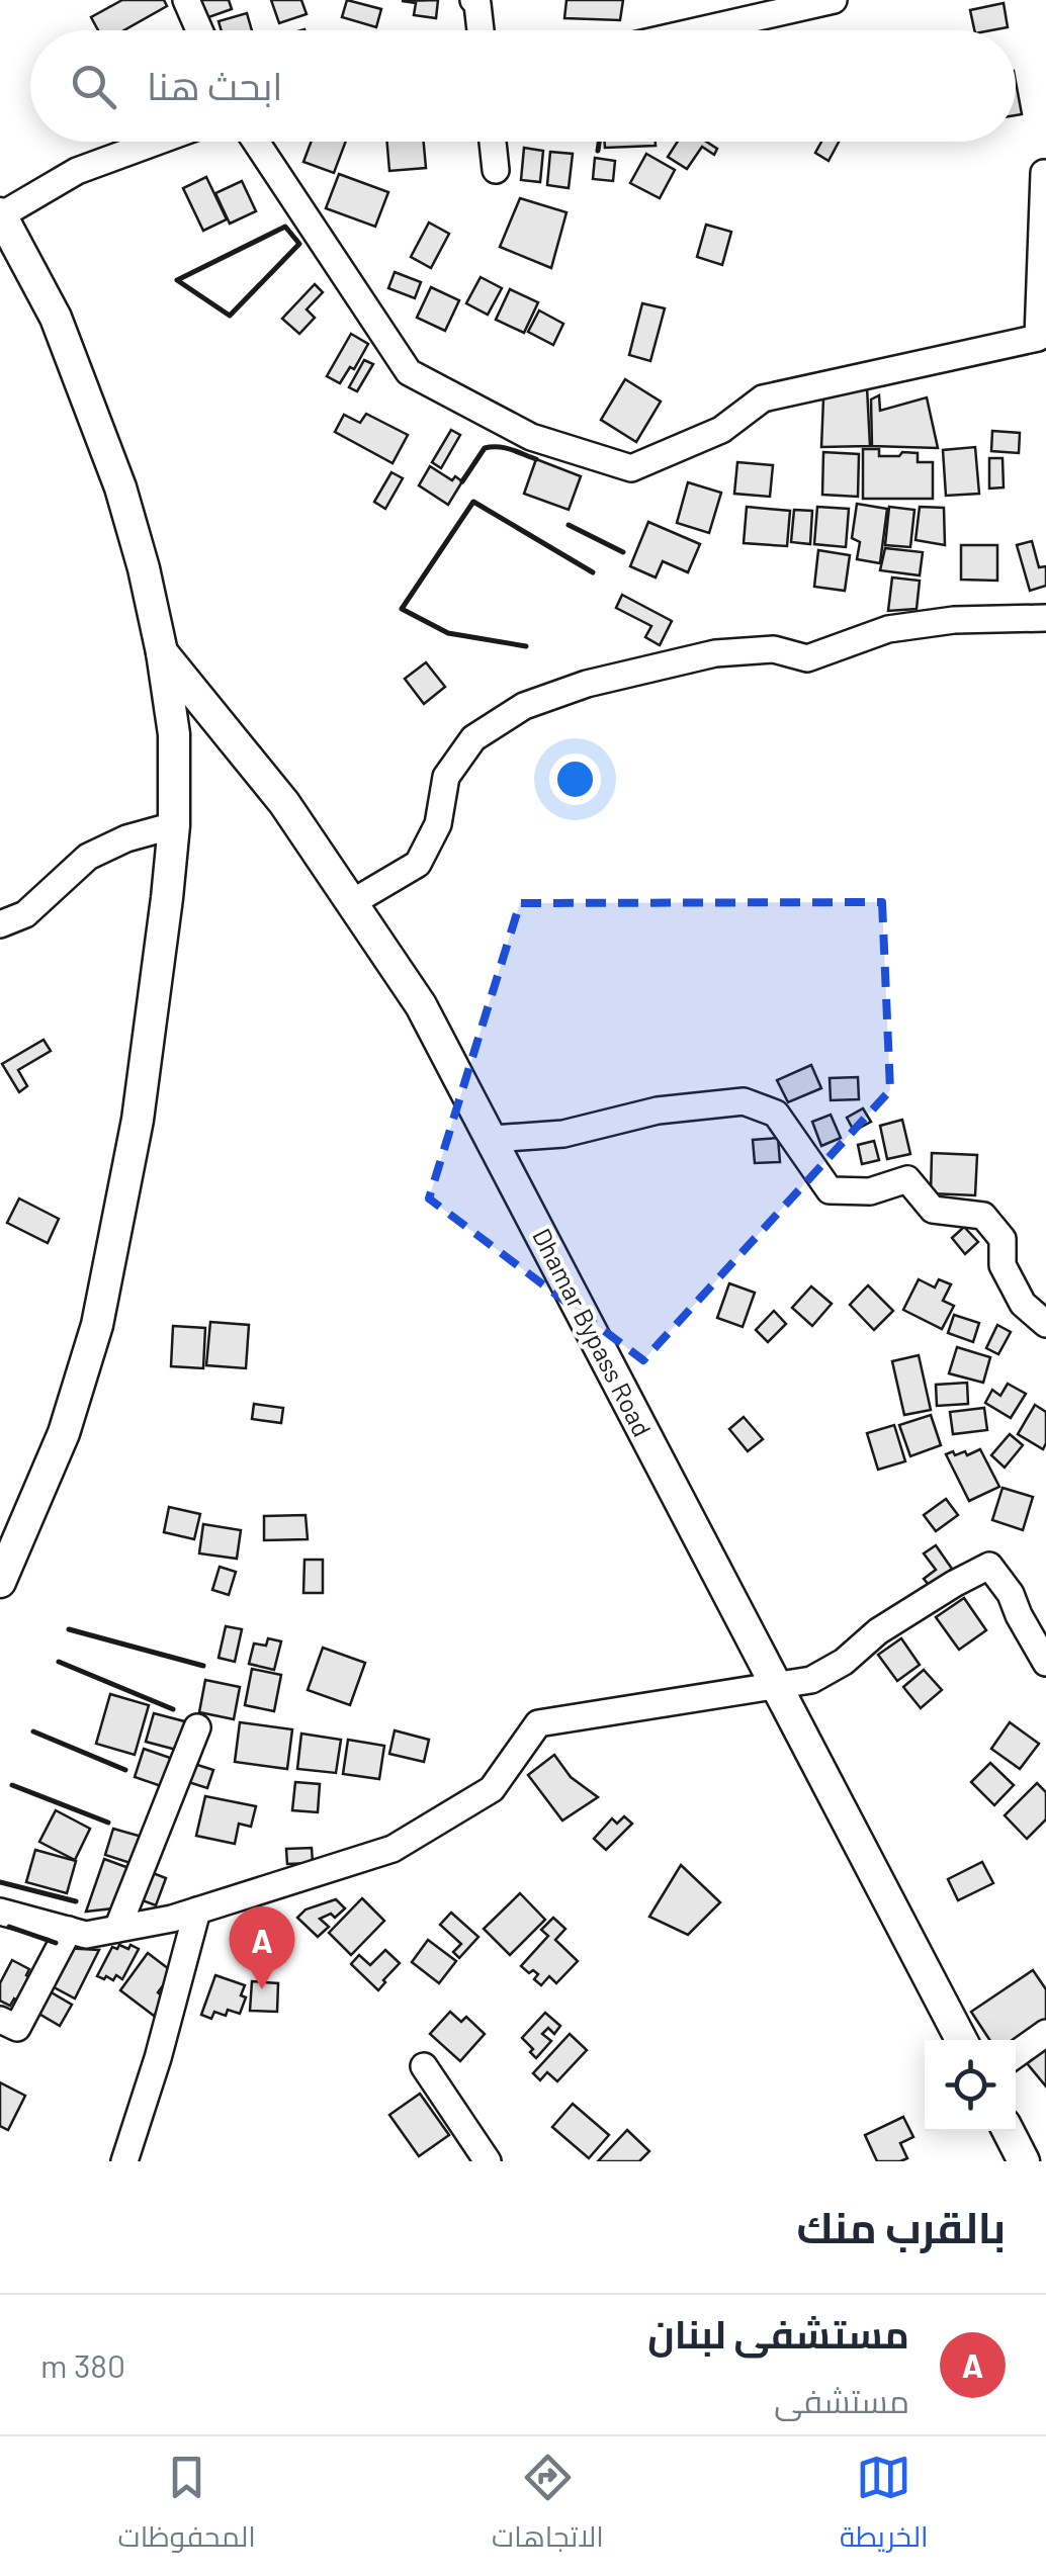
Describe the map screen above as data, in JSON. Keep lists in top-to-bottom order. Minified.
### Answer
{"streets":{"main road":["Dhamar Bypass Road"]},"page":{"search":"ابحث هنا","pins":"A","heading":"بالقرب منك","list":[{"mark":"A","name":"مستشفى لبنان","note":"مستشفى","value":"380 m"}],"nav":["الخريطة","الاتجاهات","المحفوظات"]}}
